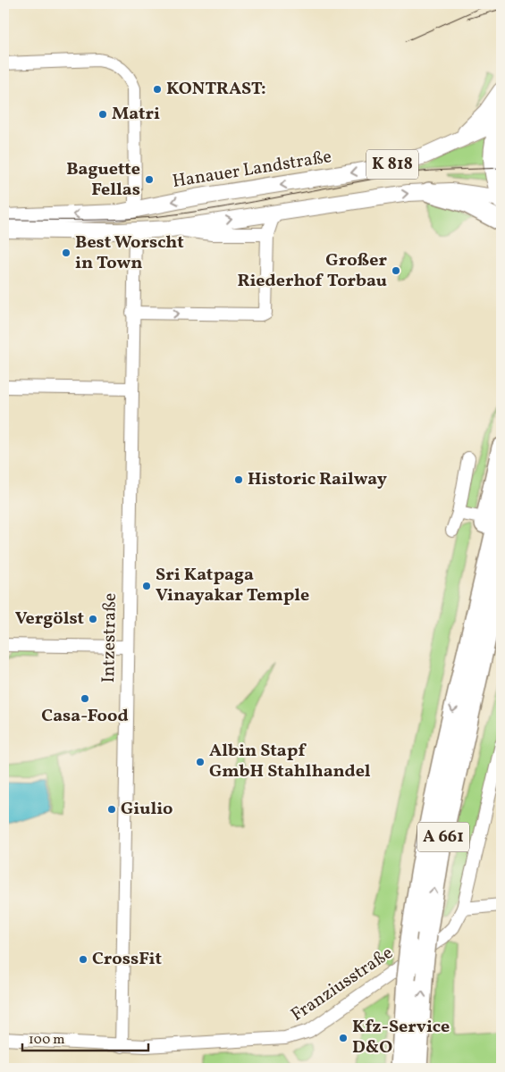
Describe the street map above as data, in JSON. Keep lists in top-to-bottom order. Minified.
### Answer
{"streets":{"highway":["A 661"],"main road":["K 818","Hanauer Landstraße"],"street":["Intzestraße","Franziusstraße"]},"crossings":[["K 818","Intzestraße"],["Intzestraße","Franziusstraße"]],"places":["KONTRAST:","Matri","Baguette Fellas","Best Worscht in Town","Großer Riederhof Torbau","Historic Railway","Sri Katpaga Vinayakar Temple","Vergölst","Casa-Food","Albin Stapf GmbH Stahlhandel","Giulio","CrossFit","Kfz-Service D&O"],"scale_bar":"100 m"}
